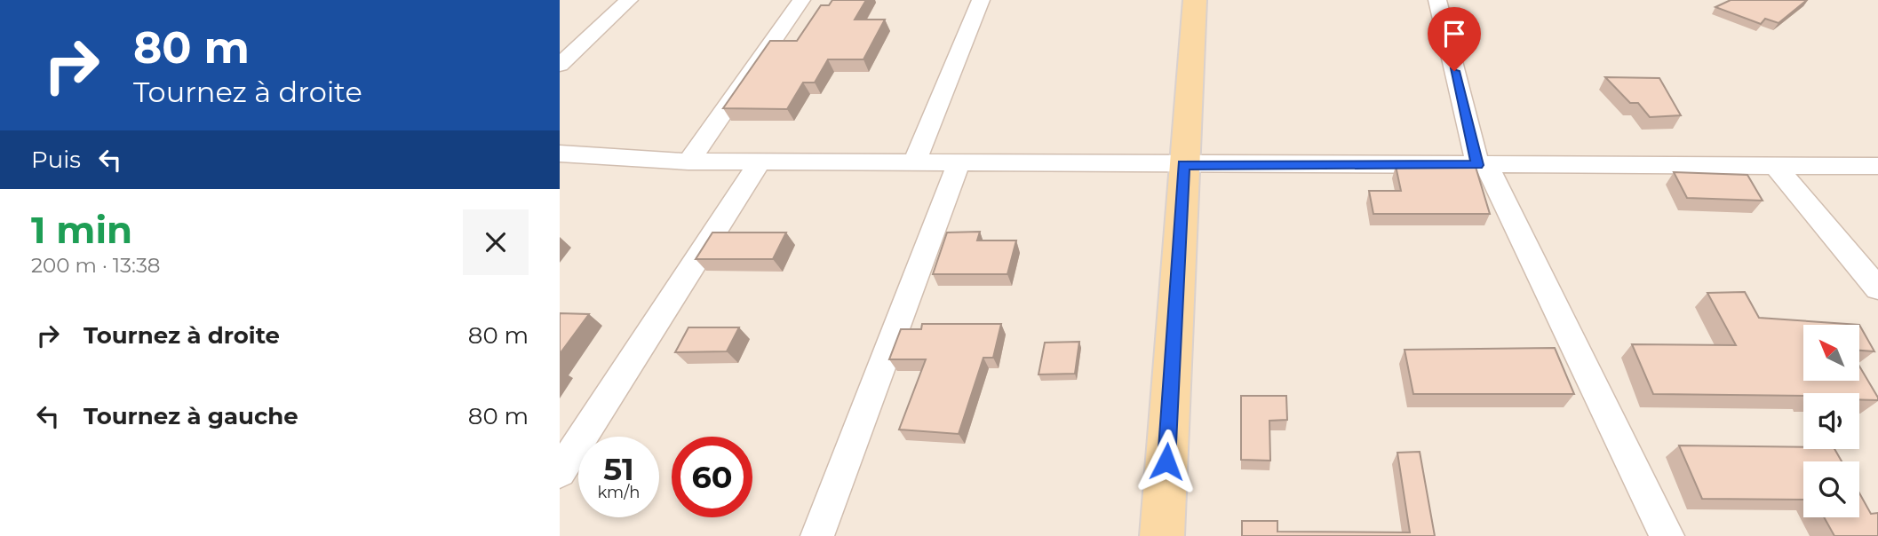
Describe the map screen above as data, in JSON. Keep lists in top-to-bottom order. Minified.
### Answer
{"north":"top left","page":{"turn":["80 m","Tournez à droite"],"then":"Puis","heading":["1 min","200 m · 13:38"],"list":[{"name":"Tournez à droite","value":"80 m"},{"name":"Tournez à gauche","value":"80 m"}],"speed":"51 km/h","limit":"60"}}
